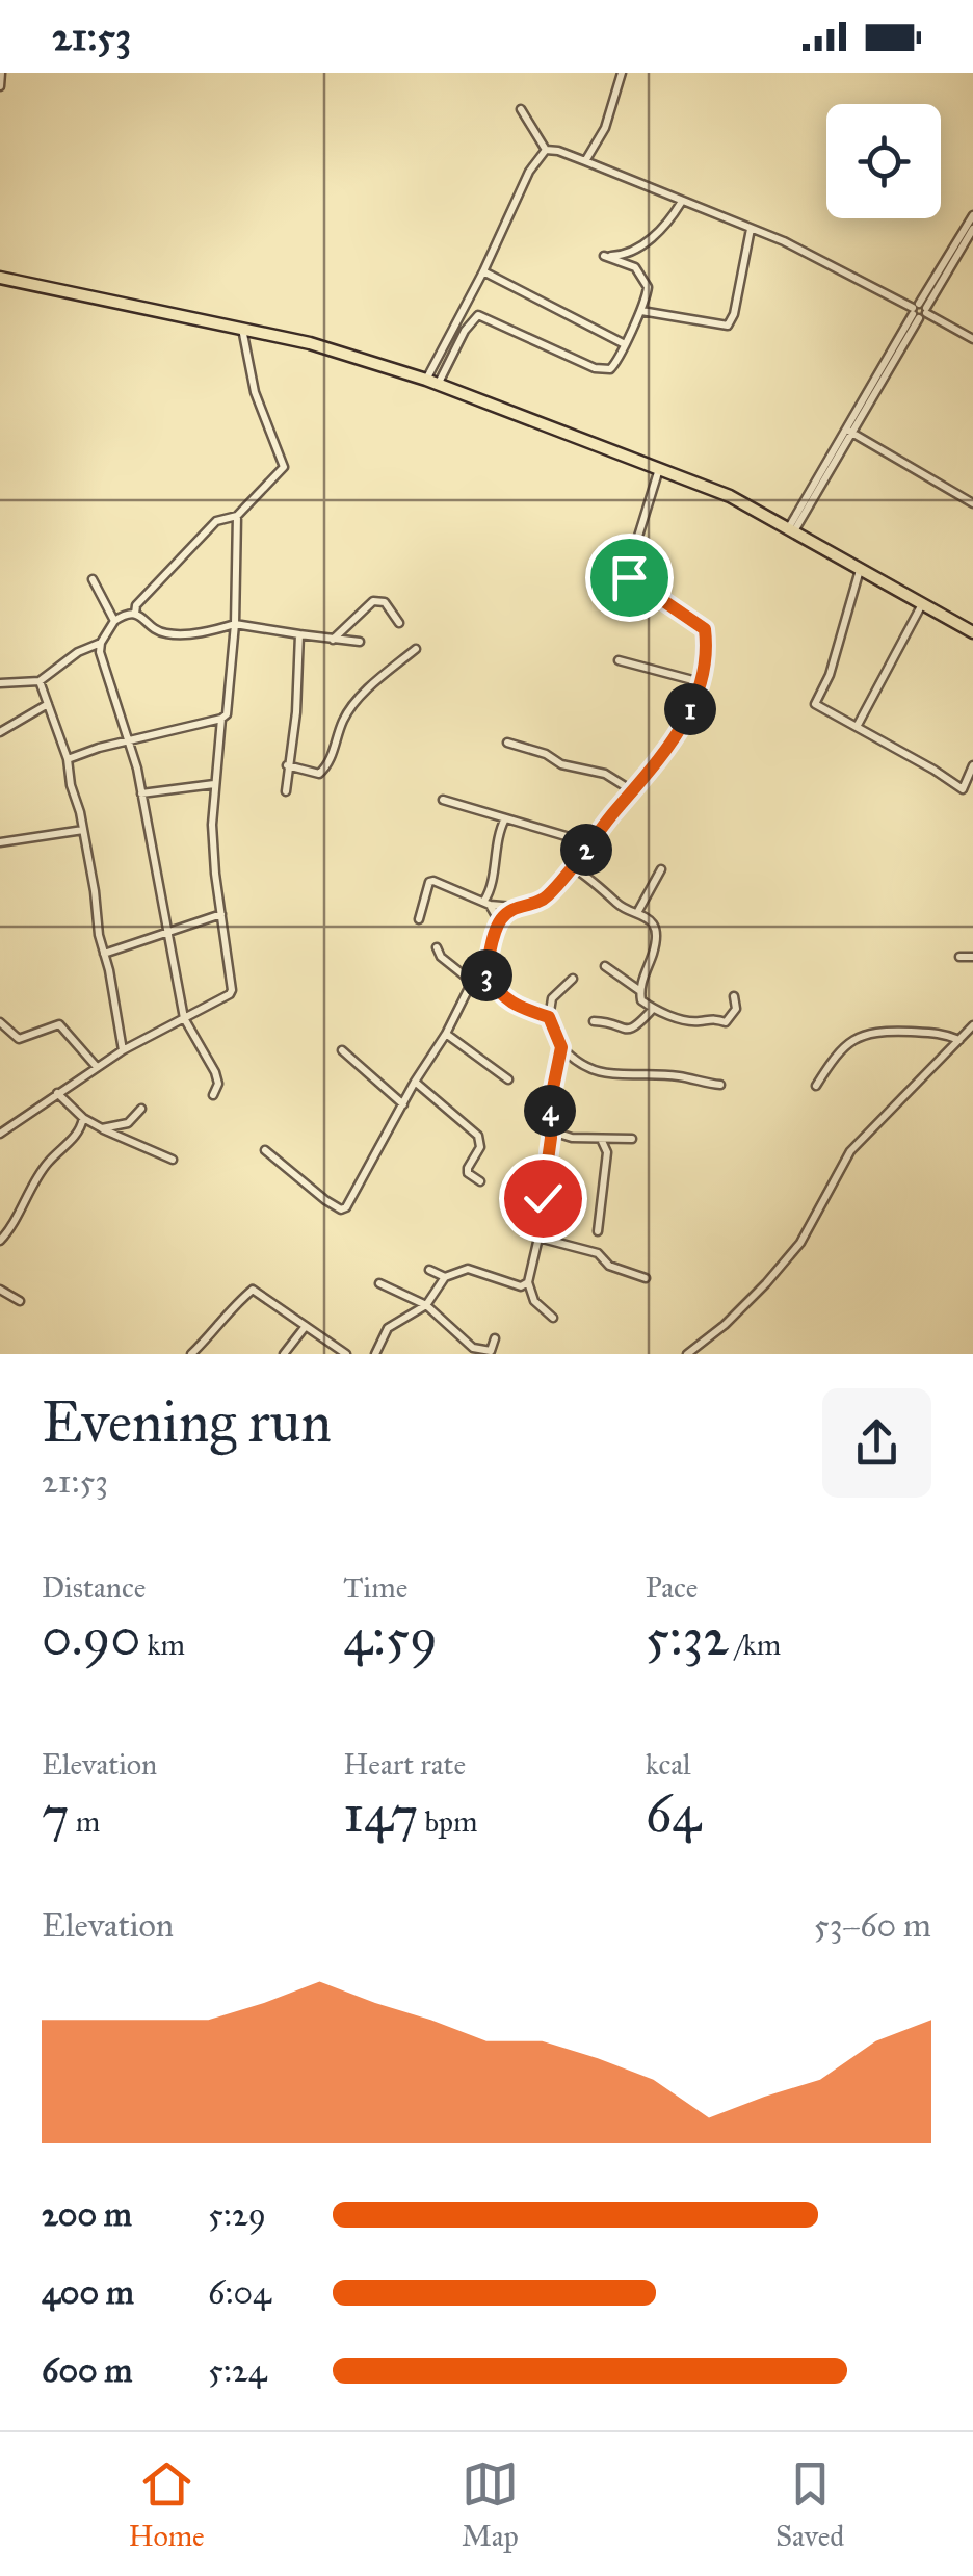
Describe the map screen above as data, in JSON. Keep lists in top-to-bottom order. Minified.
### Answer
{"page":{"status":"21:53","pins":["1","2","3","4"],"heading":["Evening run","21:53"],"stats":[["Distance","0.90 km"],["Time","4:59"],["Pace","5:32 /km"],["Elevation","7 m"],["Heart rate","147 bpm"],["kcal","64"]],"chart":["Elevation","53–60 m"],"list":[{"name":"200 m","note":"5:29"},{"name":"400 m","note":"6:04"},{"name":"600 m","note":"5:24"}],"tabs":["Home","Map","Saved"]}}
